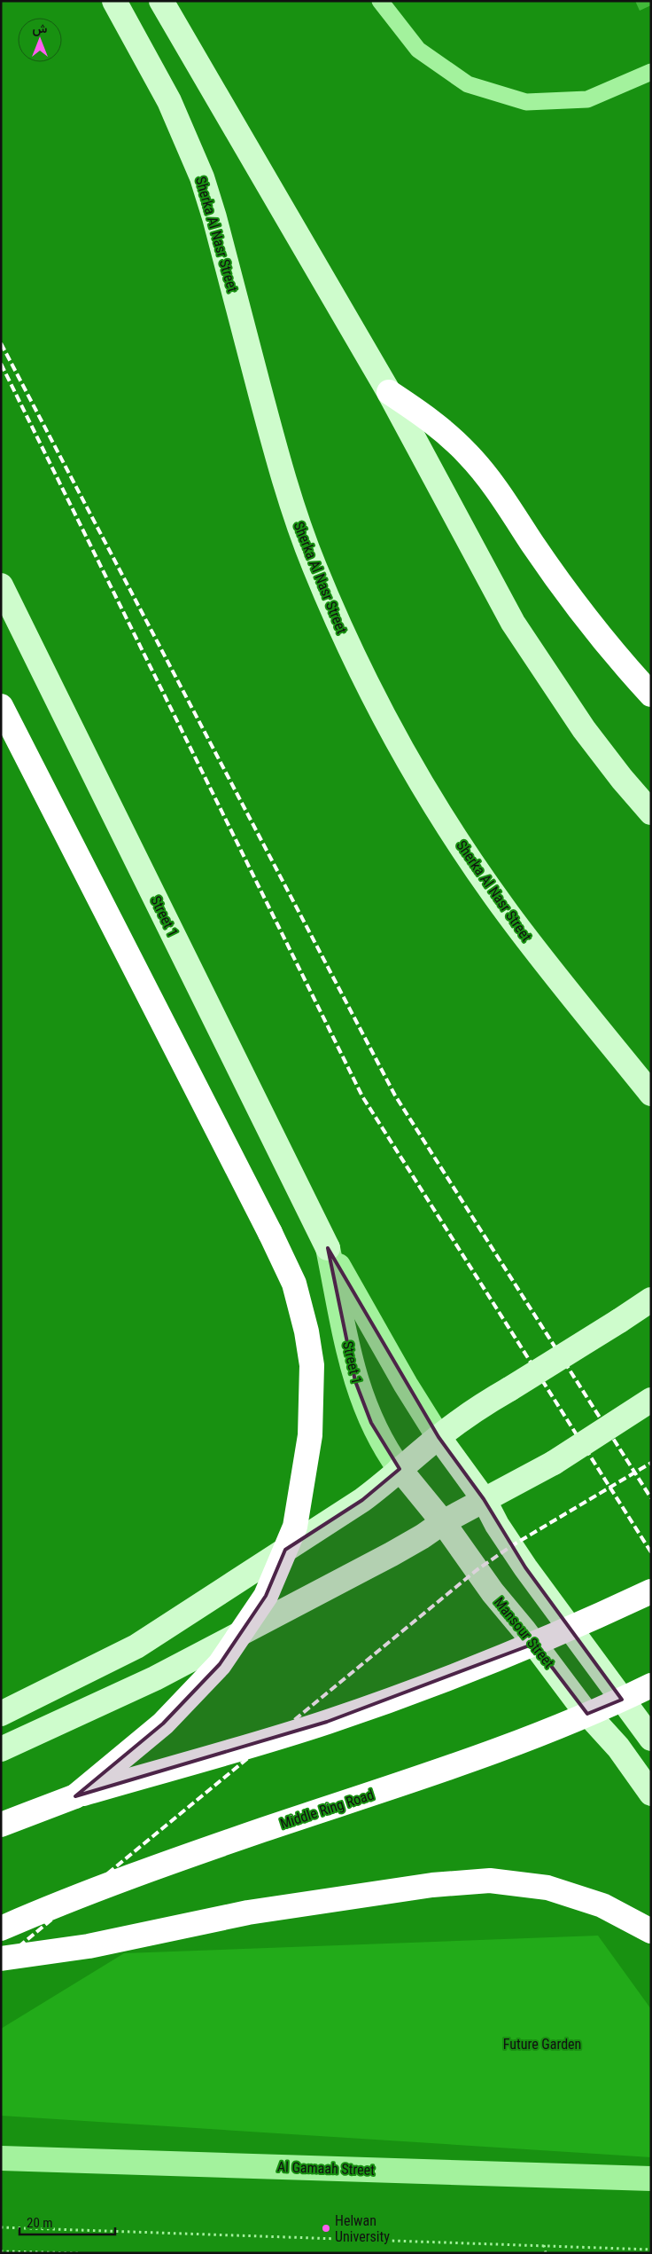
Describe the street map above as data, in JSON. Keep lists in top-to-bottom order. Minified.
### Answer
{"streets":{"highway":["Middle Ring Road"],"main road":["Sherka Al Nasr Street","Street 1","Mansour Street"],"street":["Al Gamaah Street"]},"crossings":[["Street 1","Mansour Street"]],"parks":["Future Garden"],"places":["Helwan University"],"scale_bar":"20 m","north":"top"}
